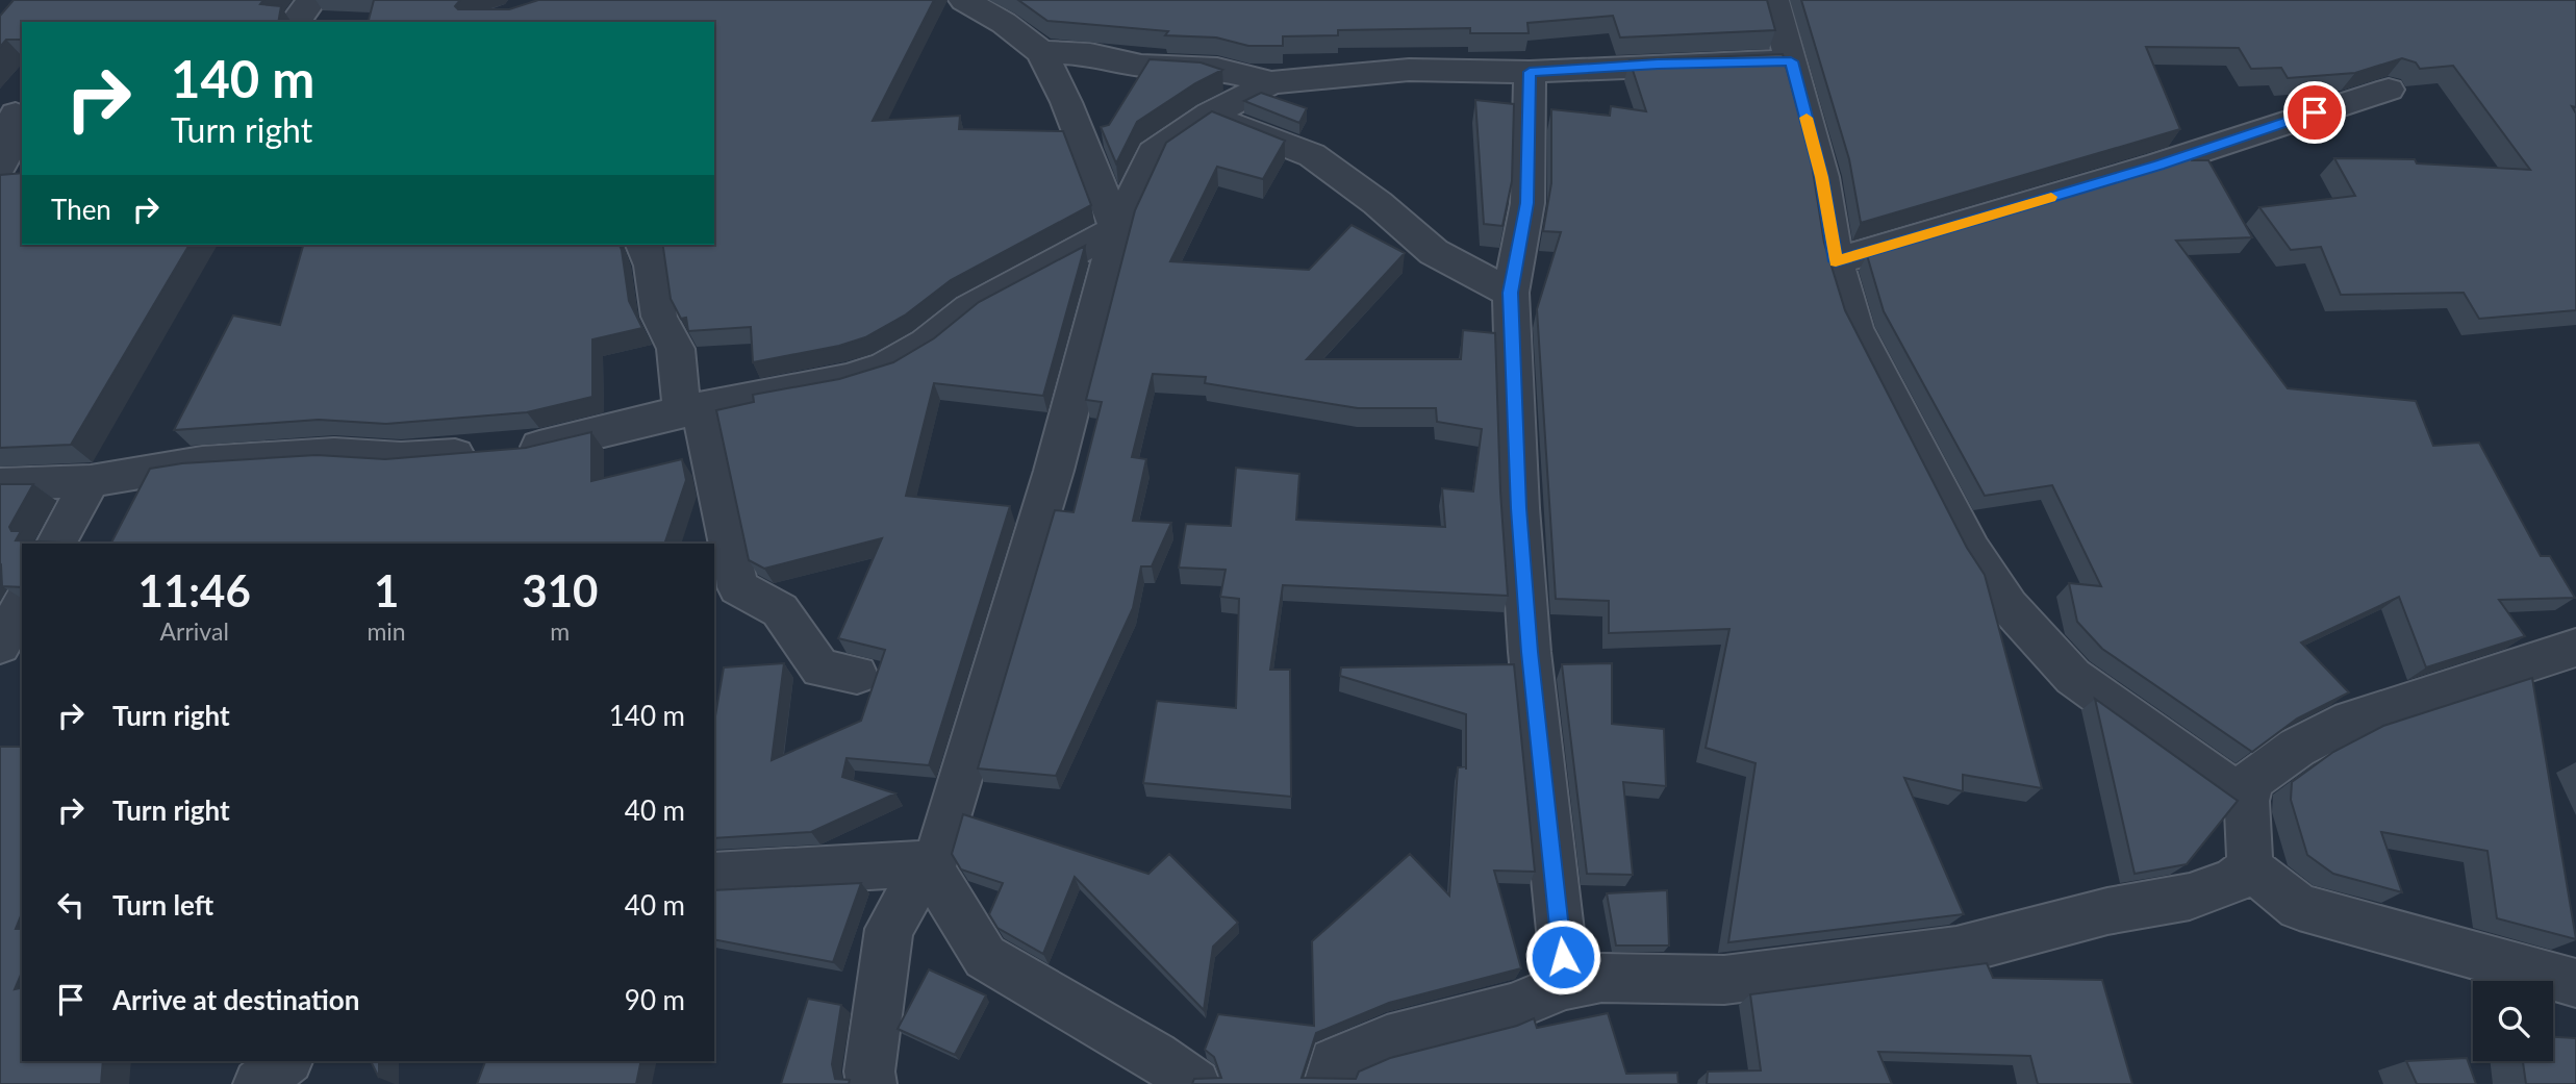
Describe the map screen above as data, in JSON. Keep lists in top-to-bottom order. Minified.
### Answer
{"page":{"turn":["140 m","Turn right"],"then":"Then","eta":["11:46","Arrival","1","min","310","m"],"list":[{"name":"Turn right","value":"140 m"},{"name":"Turn right","value":"40 m"},{"name":"Turn left","value":"40 m"},{"name":"Arrive at destination","value":"90 m"}]}}
